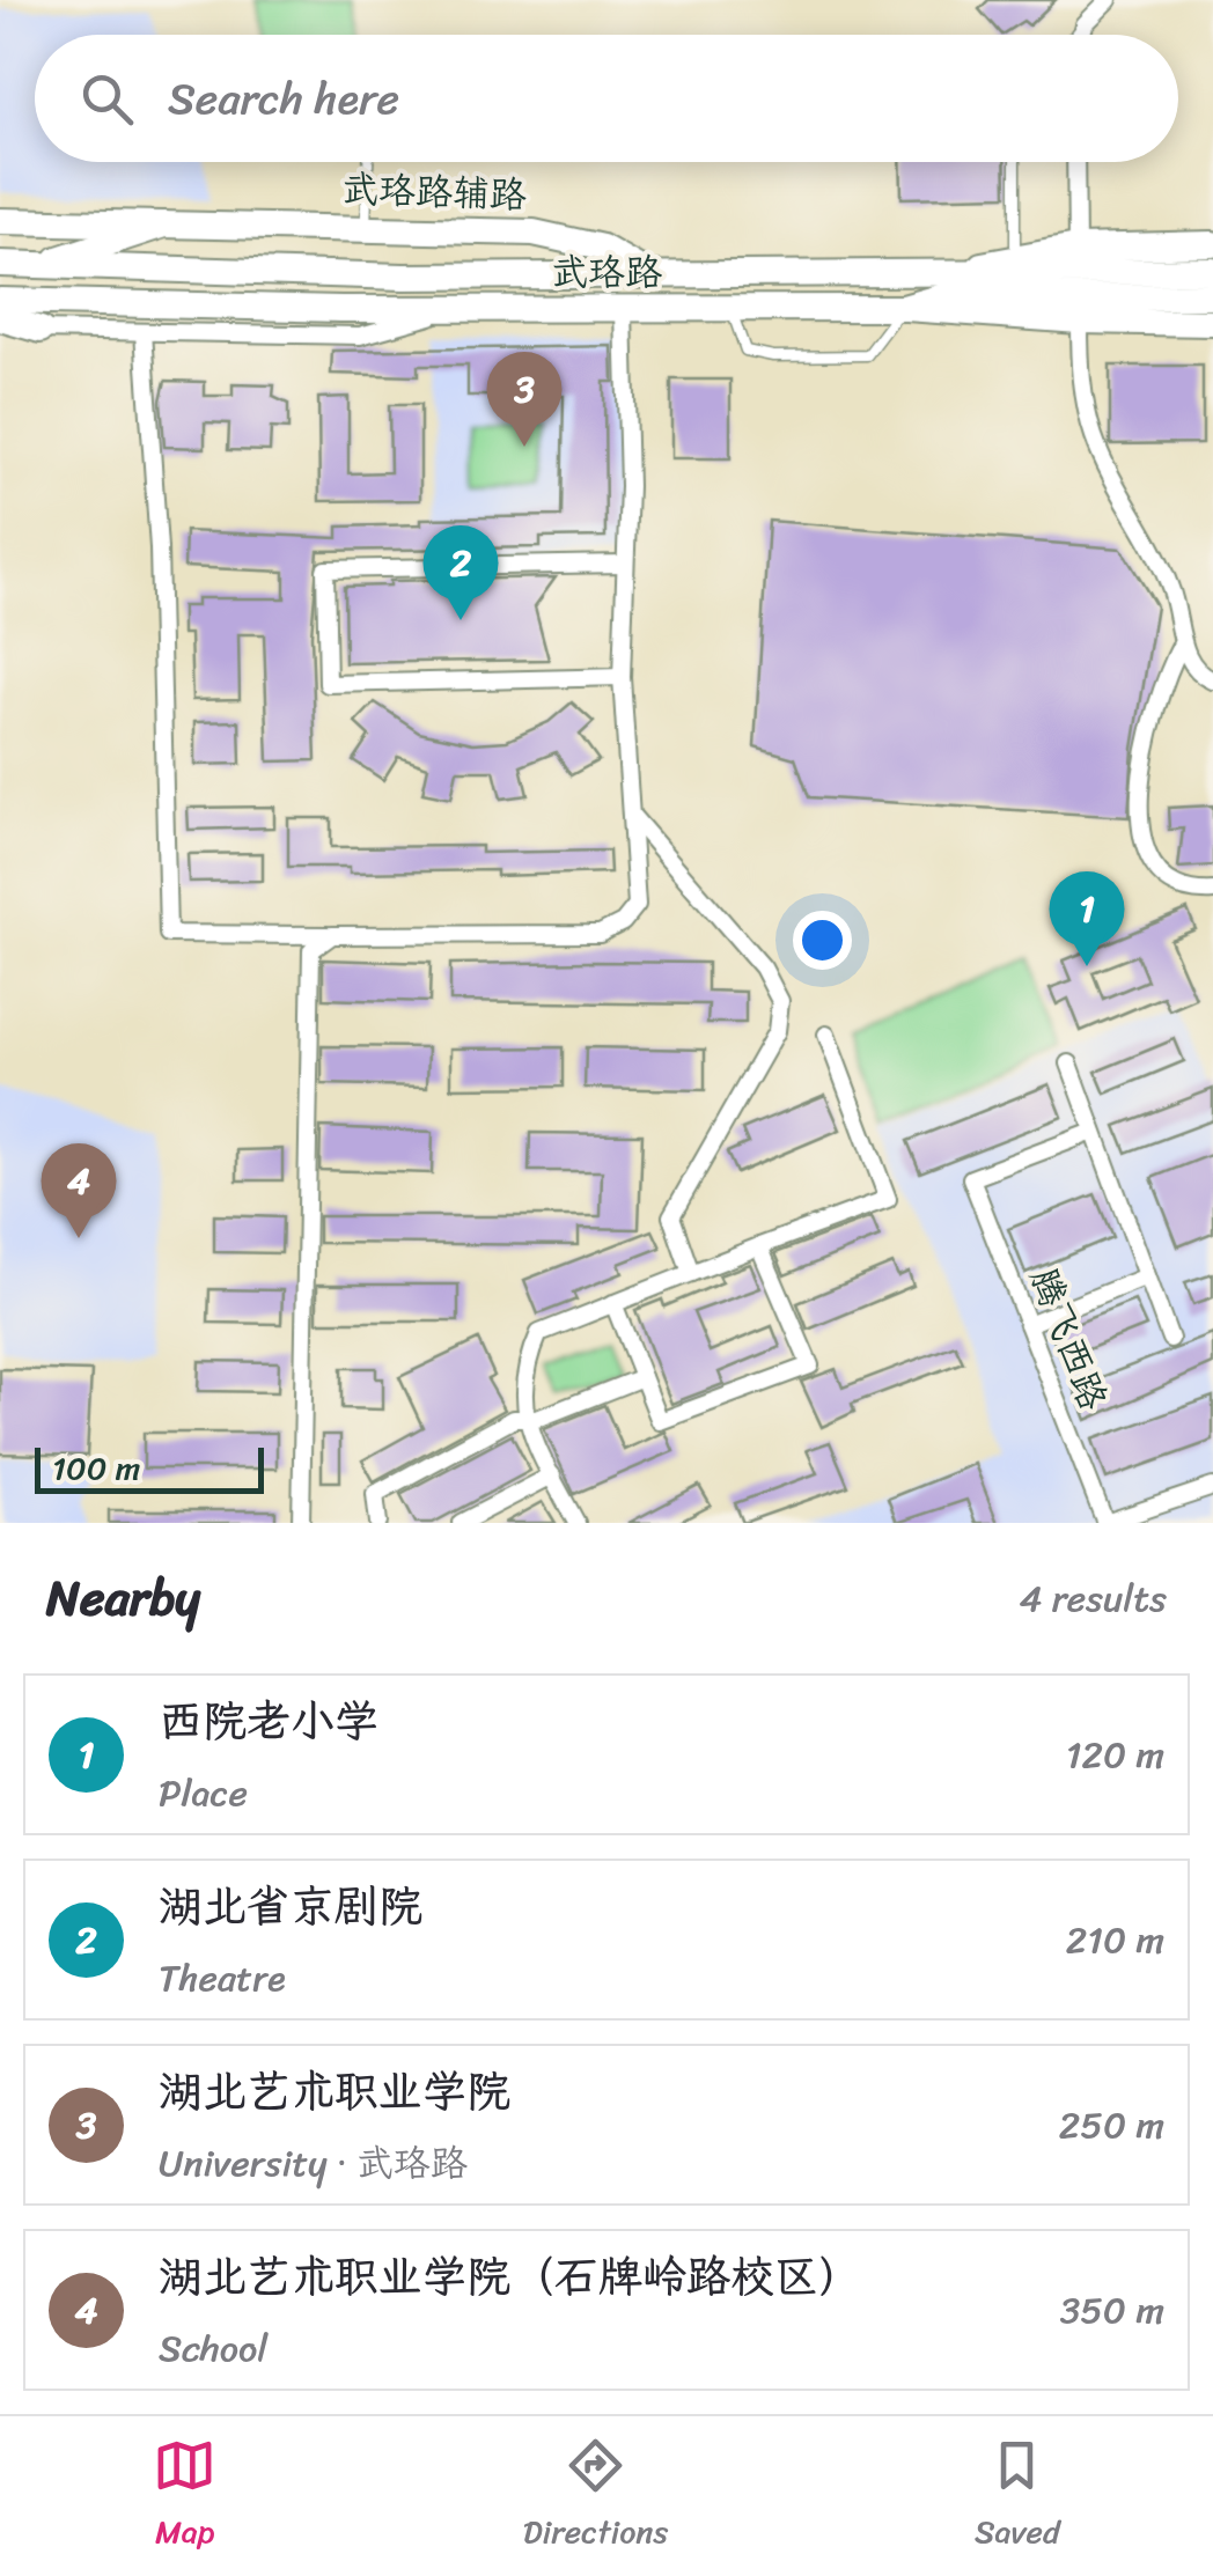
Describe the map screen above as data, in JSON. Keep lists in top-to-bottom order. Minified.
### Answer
{"streets":{"main road":["武珞路辅路","武珞路"],"street":["腾飞西路"]},"crossings":[["武珞路辅路","武珞路"]],"scale_bar":"100 m","page":{"search":"Search here","pins":["3","2","1","4"],"scale":"100 m","heading":["Nearby","4 results"],"list":[{"mark":"1","name":"西院老小学","note":"Place","value":"120 m"},{"mark":"2","name":"湖北省京剧院","note":"Theatre","value":"210 m"},{"mark":"3","name":"湖北艺术职业学院","note":"University · 武珞路","value":"250 m"},{"mark":"4","name":"湖北艺术职业学院（石牌岭路校区）","note":"School","value":"350 m"}],"nav":["Map","Directions","Saved"]}}
